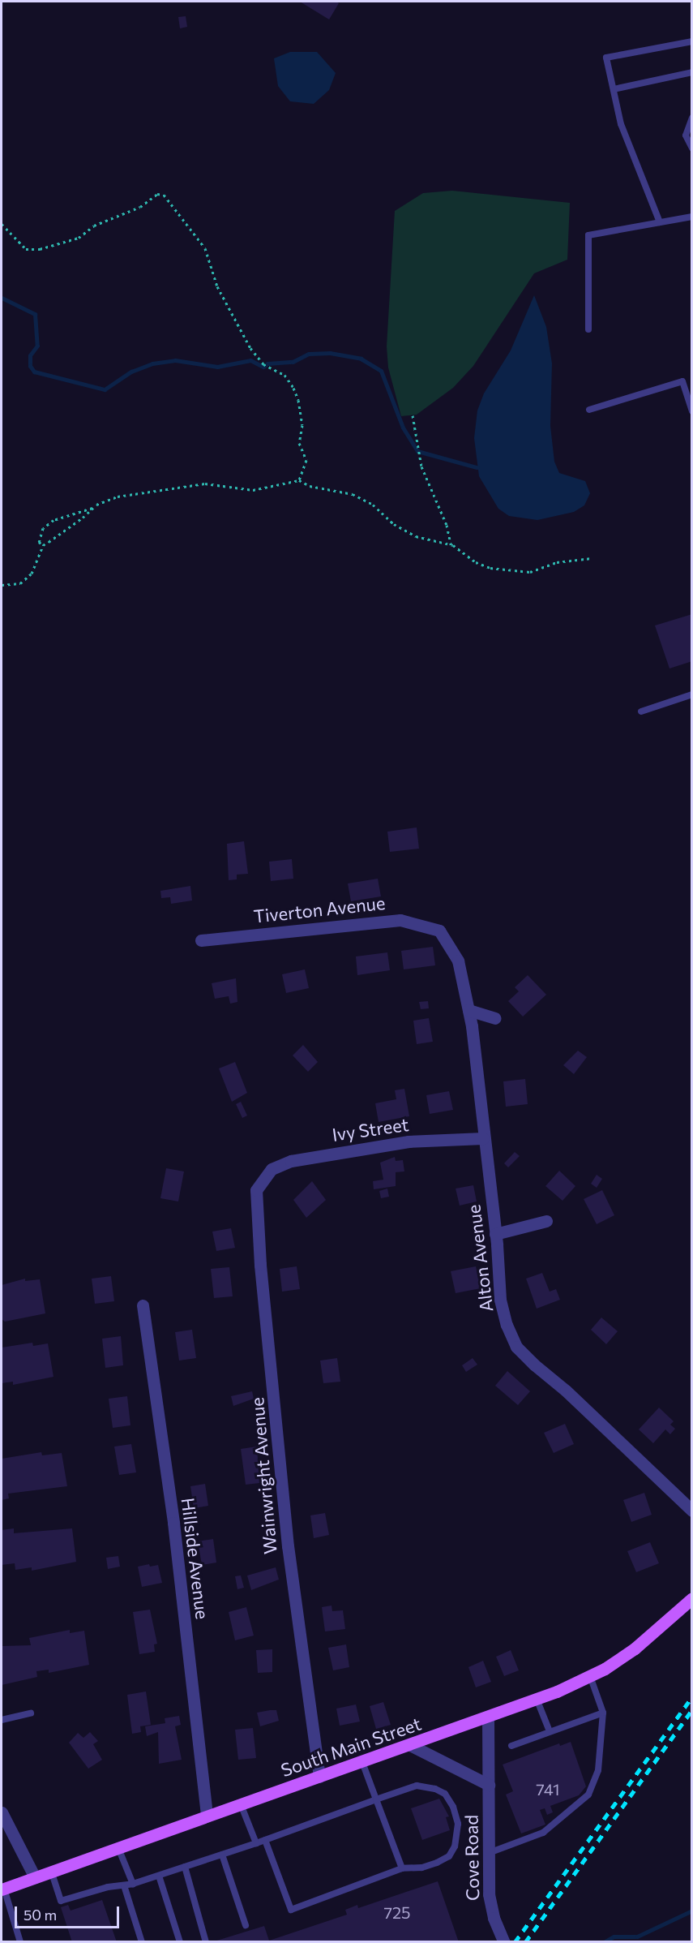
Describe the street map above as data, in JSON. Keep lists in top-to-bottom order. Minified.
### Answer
{"streets":{"main road":["South Main Street"],"street":["Tiverton Avenue","Ivy Street","Alton Avenue","Wainwright Avenue","Hillside Avenue","Cove Road"]},"crossings":[["Tiverton Avenue","Alton Avenue"],["Ivy Street","Alton Avenue"],["Ivy Street","Wainwright Avenue"],["Wainwright Avenue","South Main Street"],["Hillside Avenue","South Main Street"],["South Main Street","Cove Road"]],"house_numbers":["741","725"],"scale_bar":"50 m"}
